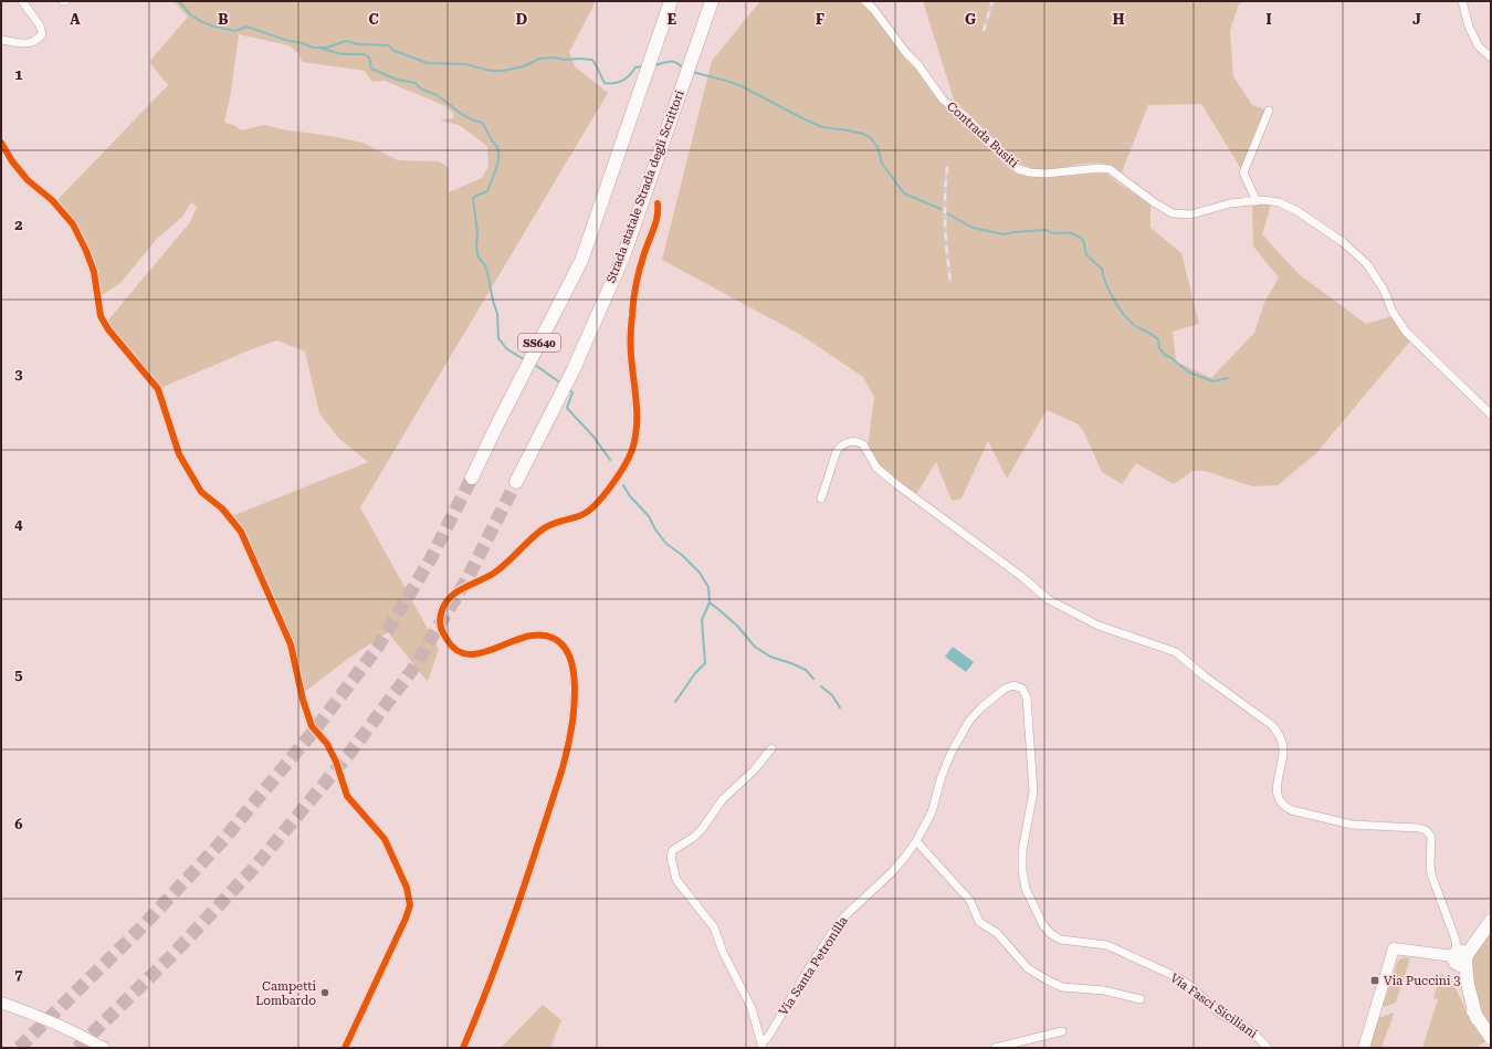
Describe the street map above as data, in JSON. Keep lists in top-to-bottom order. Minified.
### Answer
{"streets":{"main road":["Strada statale Strada degli Scrittori","SS640"],"street":["Contrada Busiti","Via Santa Petronilla","Via Fasci Siciliani"]},"crossings":[["Via Santa Petronilla","Via Fasci Siciliani"]],"places":{"transit":["Via Puccini 3"],"other":["Campetti Lombardo"]},"grid":{"columns":["A","B","C","D","E","F","G","H","I","J"],"rows":["1","2","3","4","5","6","7"]}}
